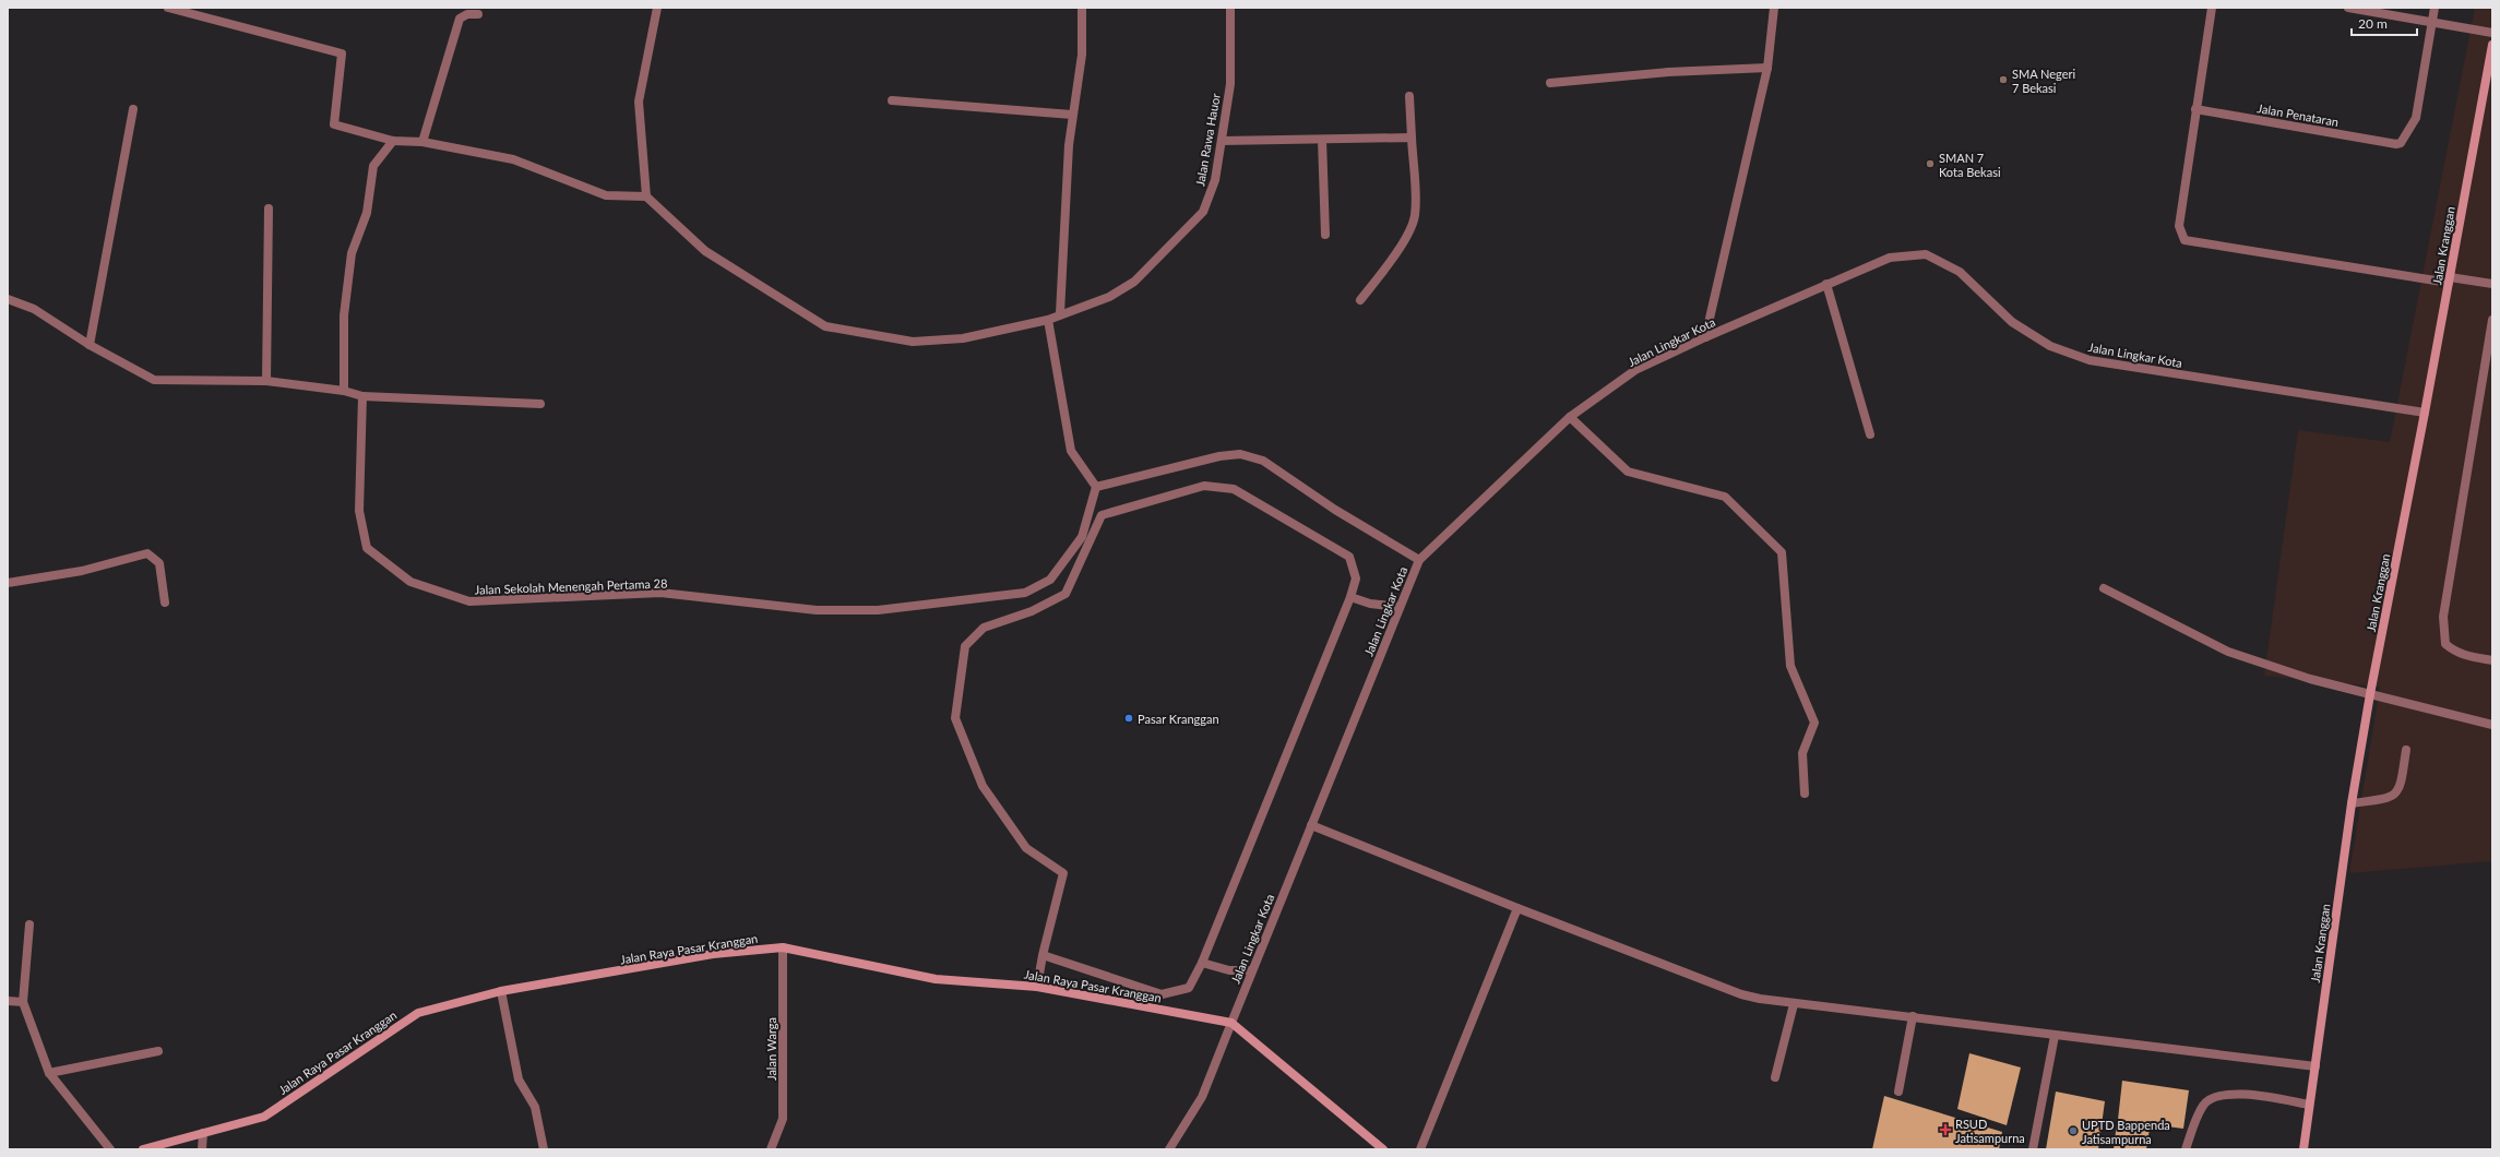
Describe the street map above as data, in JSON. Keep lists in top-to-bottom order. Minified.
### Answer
{"streets":{"main road":["Jalan Kranggan","Jalan Raya Pasar Kranggan"],"street":["Jalan Penataran","Jalan Rawa Hauor","Jalan Lingkar Kota","Jalan Sekolah Menengah Pertama 28","Jalan Warga"]},"crossings":[["Jalan Kranggan","Jalan Lingkar Kota"],["Jalan Lingkar Kota","Jalan Raya Pasar Kranggan"],["Jalan Raya Pasar Kranggan","Jalan Warga"]],"places":{"other":["SMA Negeri 7 Bekasi","SMAN 7 Kota Bekasi","Pasar Kranggan","UPTD Bappenda Jatisampurna"],"health":["RSUD Jatisampurna"]},"scale_bar":"20 m"}
